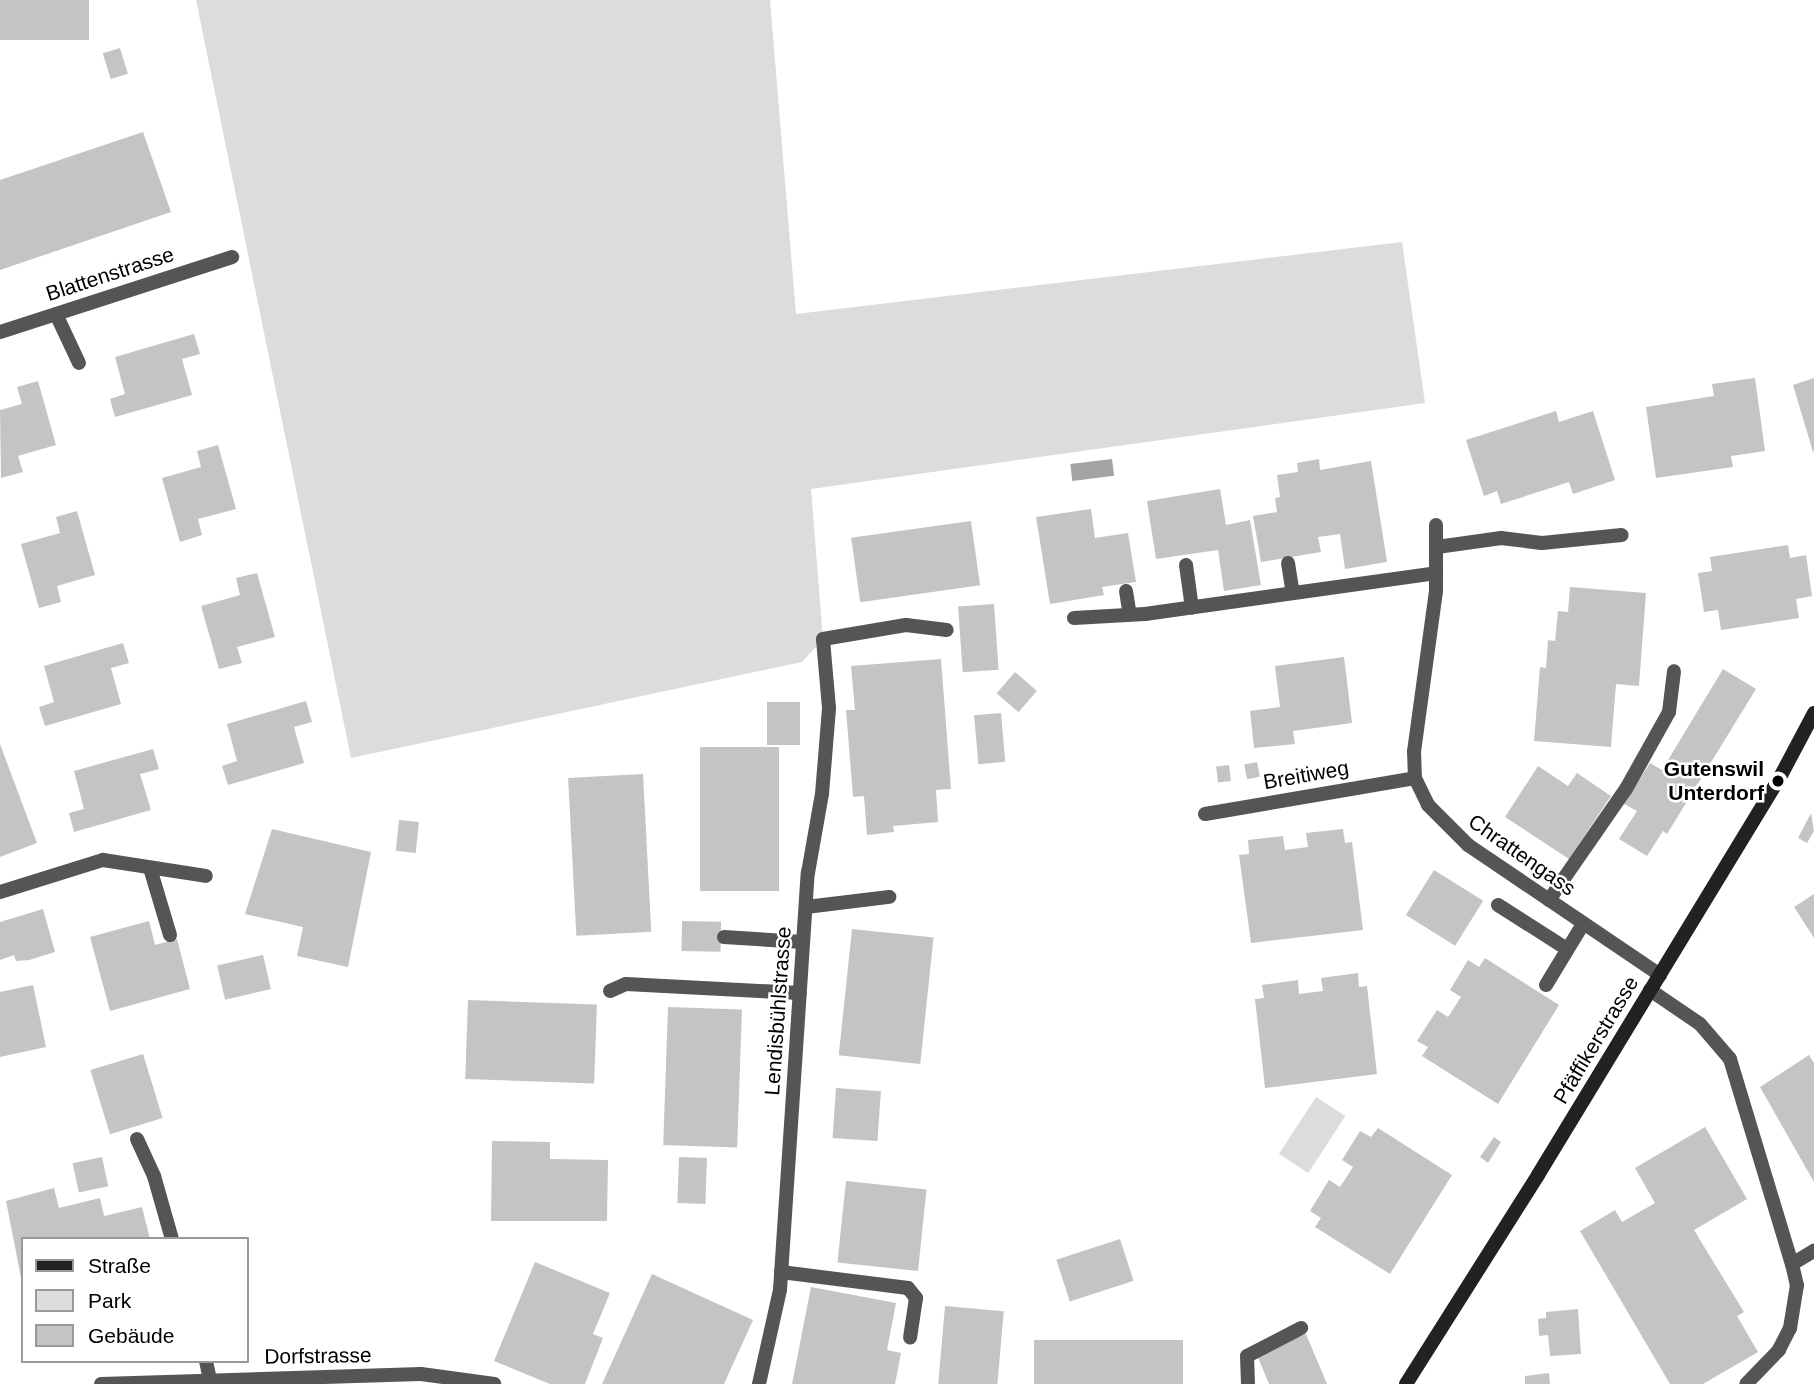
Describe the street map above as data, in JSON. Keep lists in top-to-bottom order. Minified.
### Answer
{"streets":{"main road":["Pfäffikerstrasse"],"street":["Blattenstrasse","Breitiweg","Chrattengass","Lendisbühlstrasse","Dorfstrasse"]},"crossings":[["Breitiweg","Chrattengass"],["Chrattengass","Pfäffikerstrasse"]],"places":["Gutenswil Unterdorf"],"legend":["Straße","Park","Gebäude"]}
